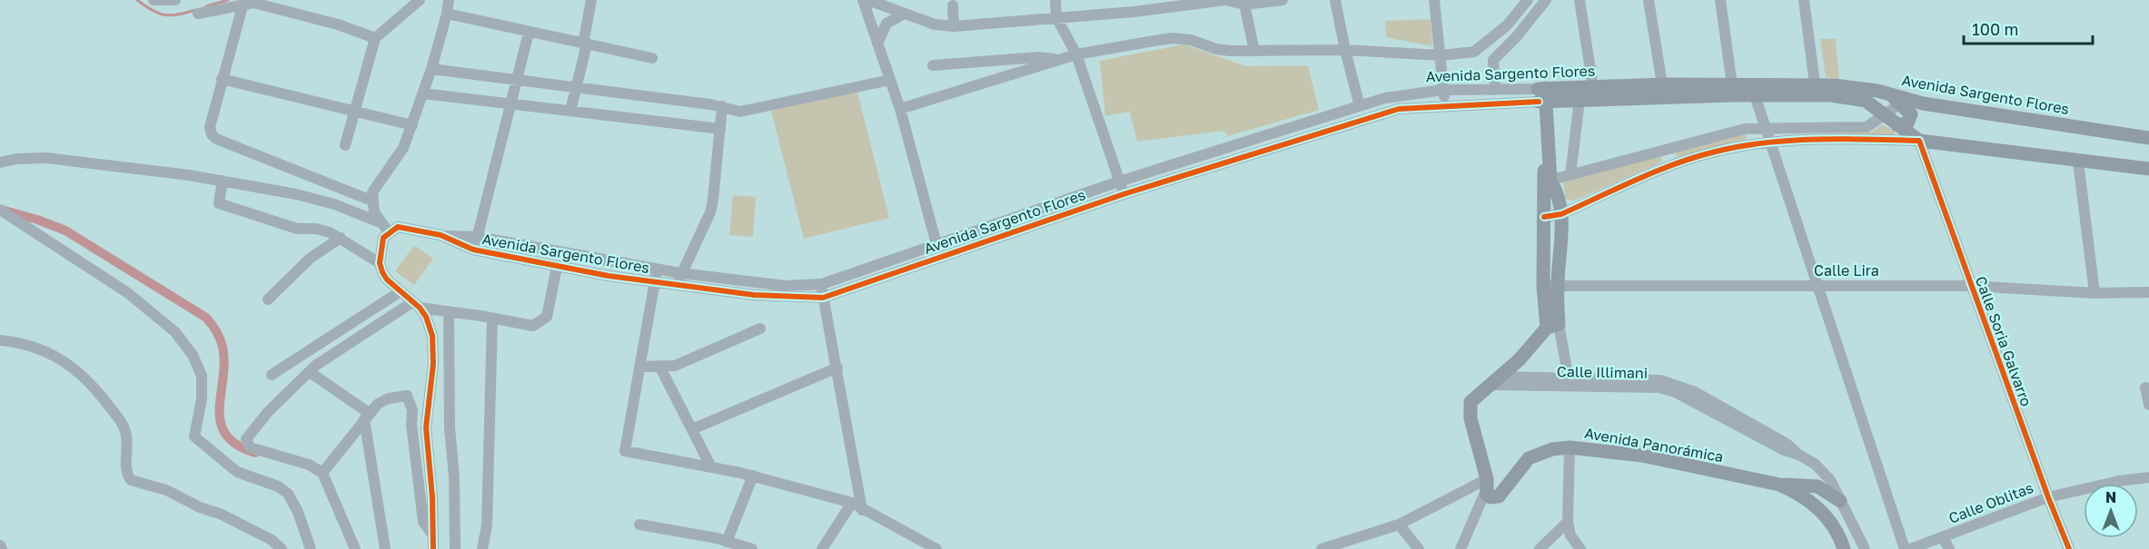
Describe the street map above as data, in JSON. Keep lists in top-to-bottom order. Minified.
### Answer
{"streets":{"main road":["Avenida Sargento Flores","Avenida Panorámica"],"street":["Calle Lira","Calle Soria Galvarro","Calle Illimani","Calle Oblitas"]},"crossings":[["Avenida Sargento Flores","Calle Soria Galvarro"],["Calle Lira","Calle Soria Galvarro"],["Calle Soria Galvarro","Calle Oblitas"],["Calle Illimani","Avenida Panorámica"]],"scale_bar":"100 m","north":"top"}
